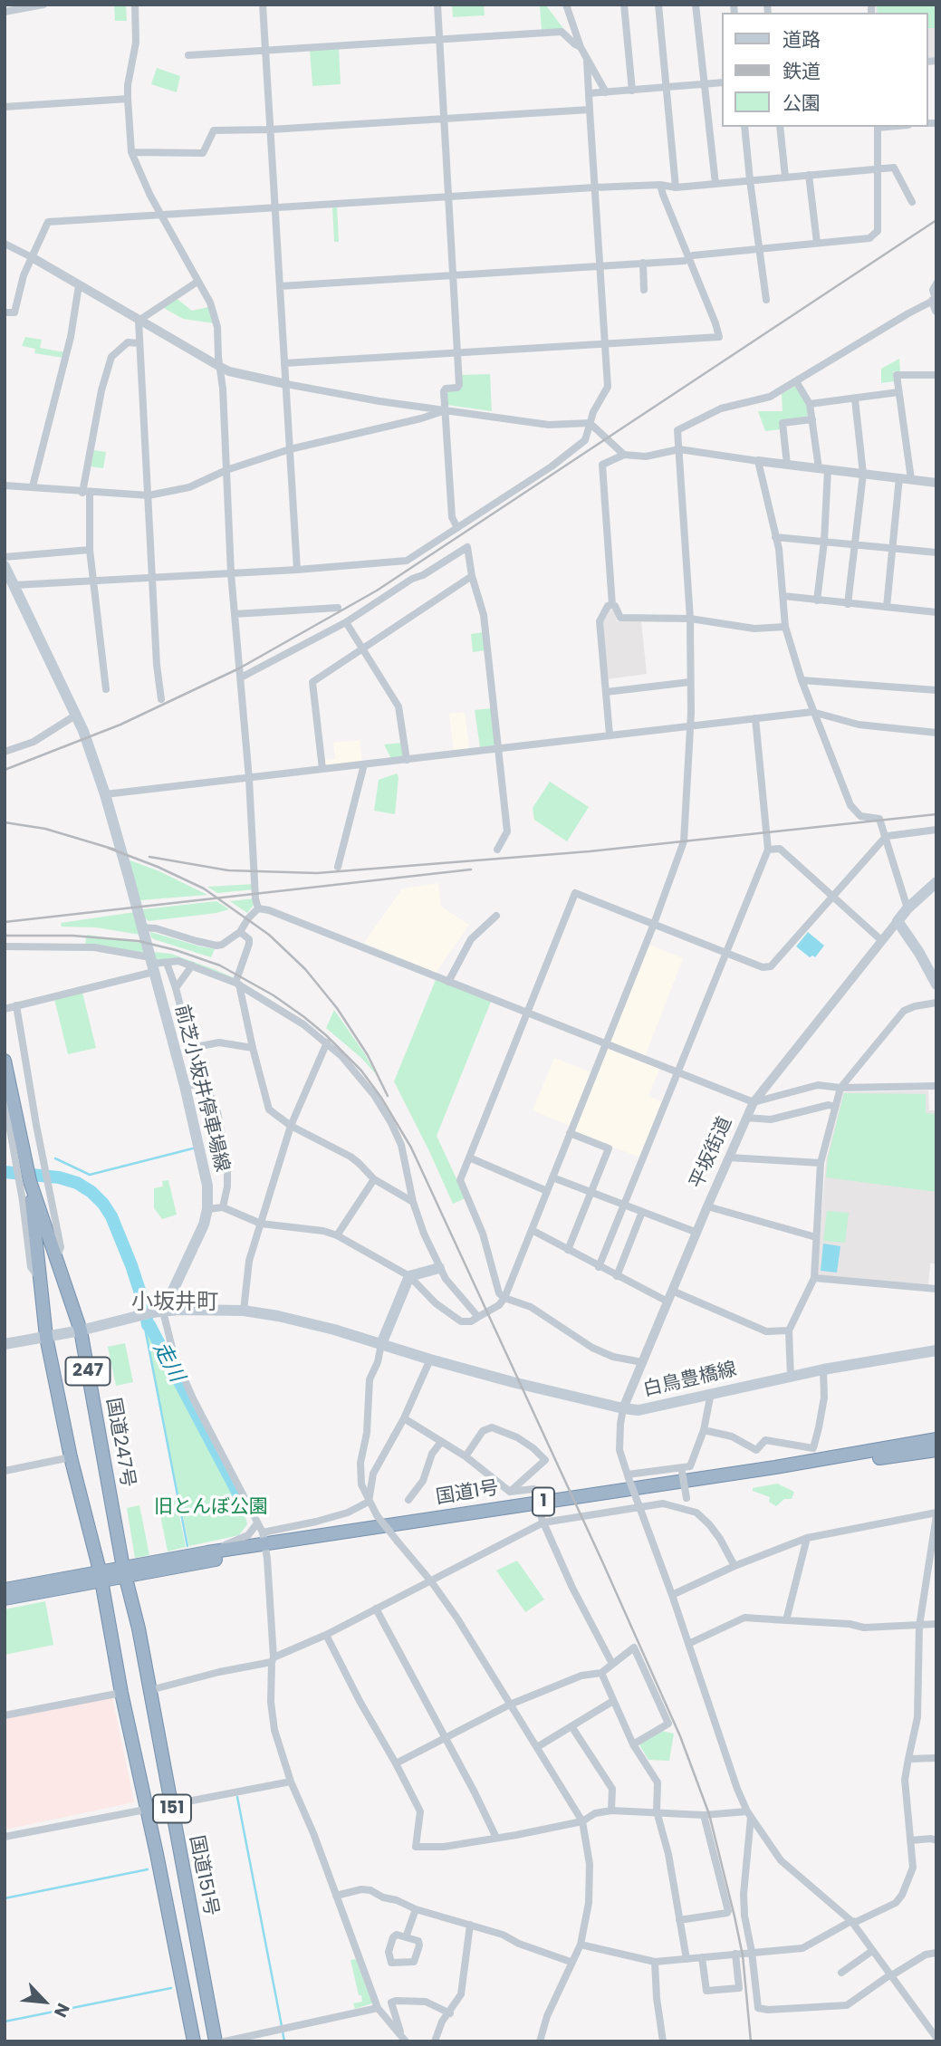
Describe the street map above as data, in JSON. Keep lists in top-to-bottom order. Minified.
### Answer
{"streets":{"highway":["247","国道247号","国道1号","1","151","国道151号"],"main road":["前芝小坂井停車場線","白鳥豊橋線"],"street":["平坂街道"]},"crossings":[["平坂街道","白鳥豊橋線"],["247","国道247号"],["国道247号","国道1号"],["国道247号","151"],["国道247号","国道151号"],["国道1号","151"],["国道1号","国道151号"]],"districts":["小坂井町"],"water":["走川"],"parks":["旧とんぼ公園"],"legend":["道路","鉄道","公園"],"north":"bottom right"}
